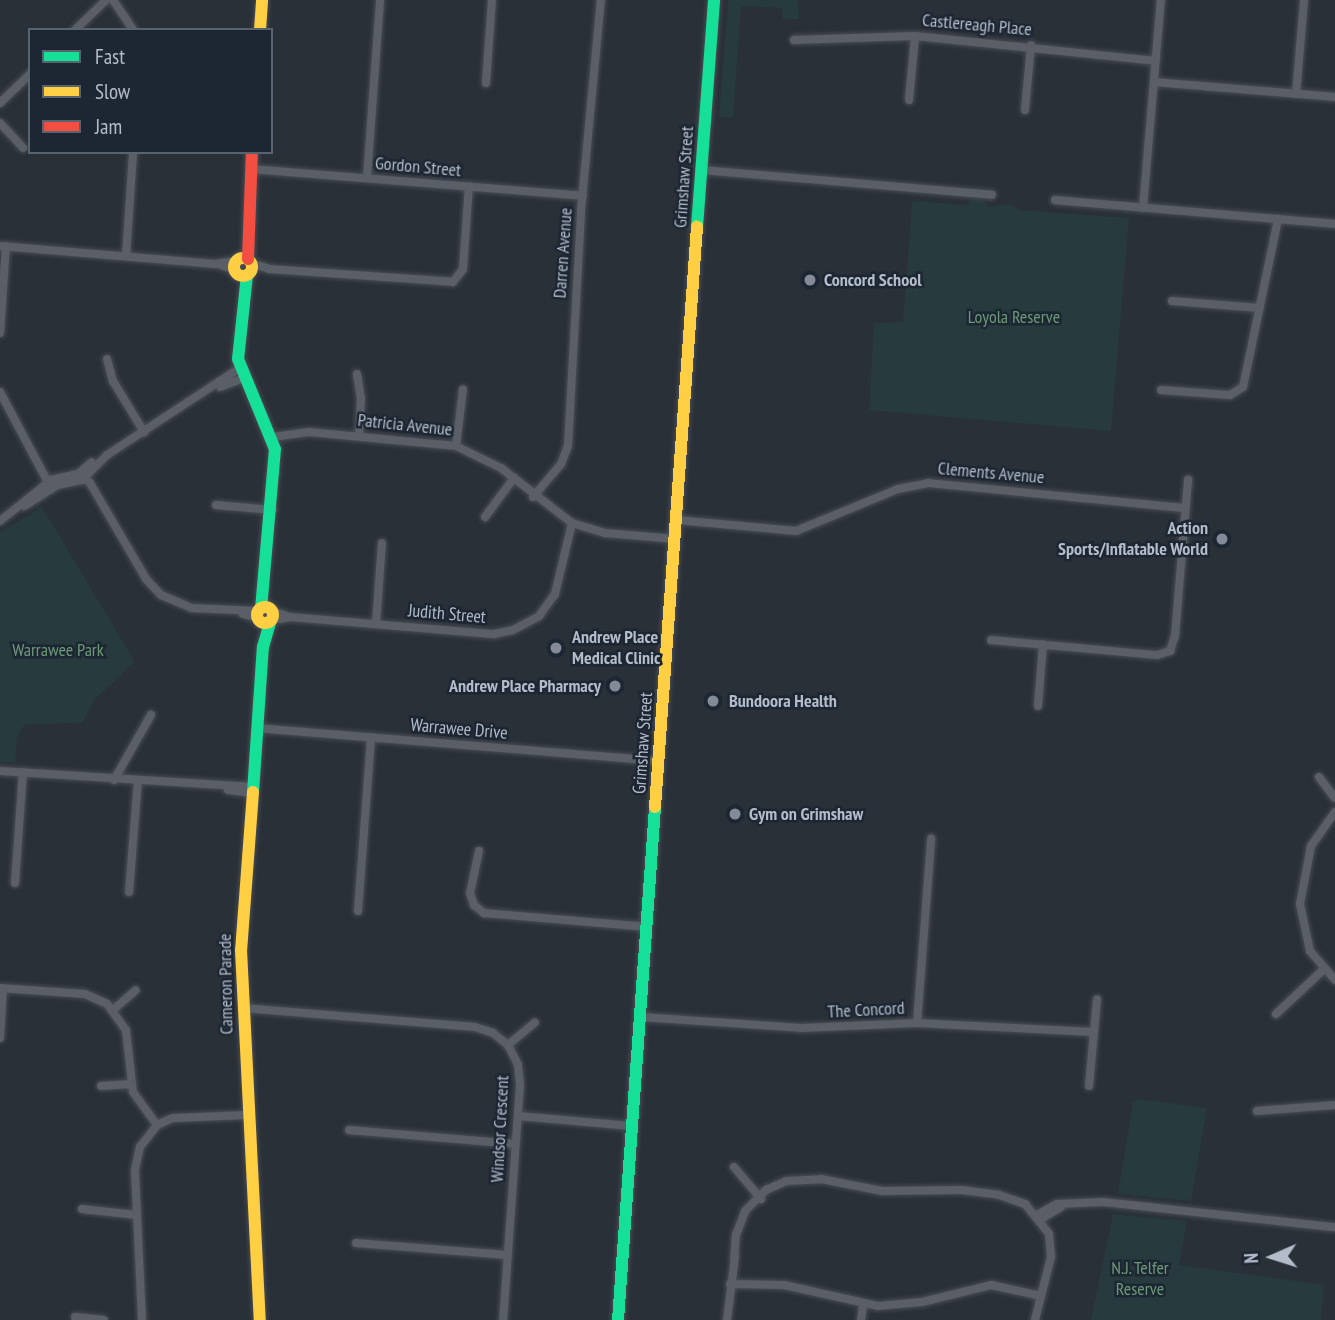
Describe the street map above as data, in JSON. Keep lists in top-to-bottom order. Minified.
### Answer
{"streets":{"main road":["Grimshaw Street","Cameron Parade"],"street":["Castlereagh Place","Gordon Street","Darren Avenue","Patricia Avenue","Clements Avenue","Judith Street","Warrawee Drive","The Concord","Windsor Crescent"]},"crossings":[["Gordon Street","Darren Avenue"],["Gordon Street","Cameron Parade"],["Grimshaw Street","Patricia Avenue"],["Grimshaw Street","Clements Avenue"],["Grimshaw Street","Warrawee Drive"],["Grimshaw Street","The Concord"],["Darren Avenue","Patricia Avenue"],["Patricia Avenue","Judith Street"],["Patricia Avenue","Cameron Parade"],["Judith Street","Cameron Parade"],["Warrawee Drive","Cameron Parade"]],"parks":["Loyola Reserve","Warrawee Park","N.J. Telfer Reserve"],"places":["Concord School","Action Sports/Inflatable World","Andrew Place Medical Clinic","Andrew Place Pharmacy","Bundoora Health","Gym on Grimshaw"],"legend":["Fast","Slow","Jam"],"north":"left"}
